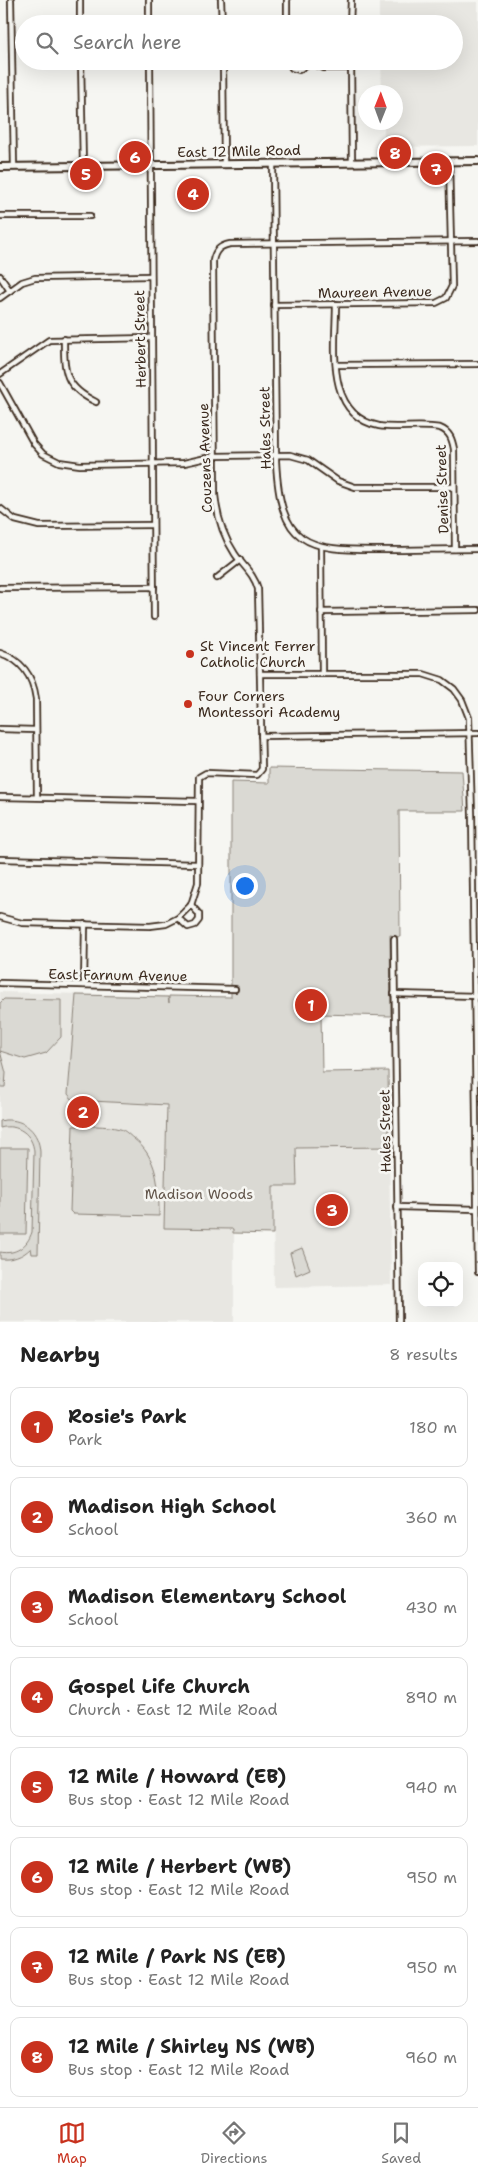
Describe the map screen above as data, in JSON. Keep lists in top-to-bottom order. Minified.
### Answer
{"streets":{"main road":["East 12 Mile Road"],"street":["Maureen Avenue","Herbert Street","Hales Street","Couzens Avenue","Denise Street","East Farnum Avenue"]},"crossings":[["East 12 Mile Road","Herbert Street"],["East 12 Mile Road","Hales Street"],["Maureen Avenue","Hales Street"],["Maureen Avenue","Couzens Avenue"],["Maureen Avenue","Denise Street"],["Hales Street","Couzens Avenue"]],"parks":["Madison Woods"],"places":["St Vincent Ferrer Catholic Church","Four Corners Montessori Academy"],"north":"top","page":{"search":"Search here","pins":["8","6","7","5","4","1","2","3"],"heading":["Nearby","8 results"],"list":[{"mark":"1","name":"Rosie's Park","note":"Park","value":"180 m"},{"mark":"2","name":"Madison High School","note":"School","value":"360 m"},{"mark":"3","name":"Madison Elementary School","note":"School","value":"430 m"},{"mark":"4","name":"Gospel Life Church","note":"Church · East 12 Mile Road","value":"890 m"},{"mark":"5","name":"12 Mile / Howard (EB)","note":"Bus stop · East 12 Mile Road","value":"940 m"},{"mark":"6","name":"12 Mile / Herbert (WB)","note":"Bus stop · East 12 Mile Road","value":"950 m"},{"mark":"7","name":"12 Mile / Park NS (EB)","note":"Bus stop · East 12 Mile Road","value":"950 m"},{"mark":"8","name":"12 Mile / Shirley NS (WB)","note":"Bus stop · East 12 Mile Road","value":"960 m"}],"nav":["Map","Directions","Saved"]}}
